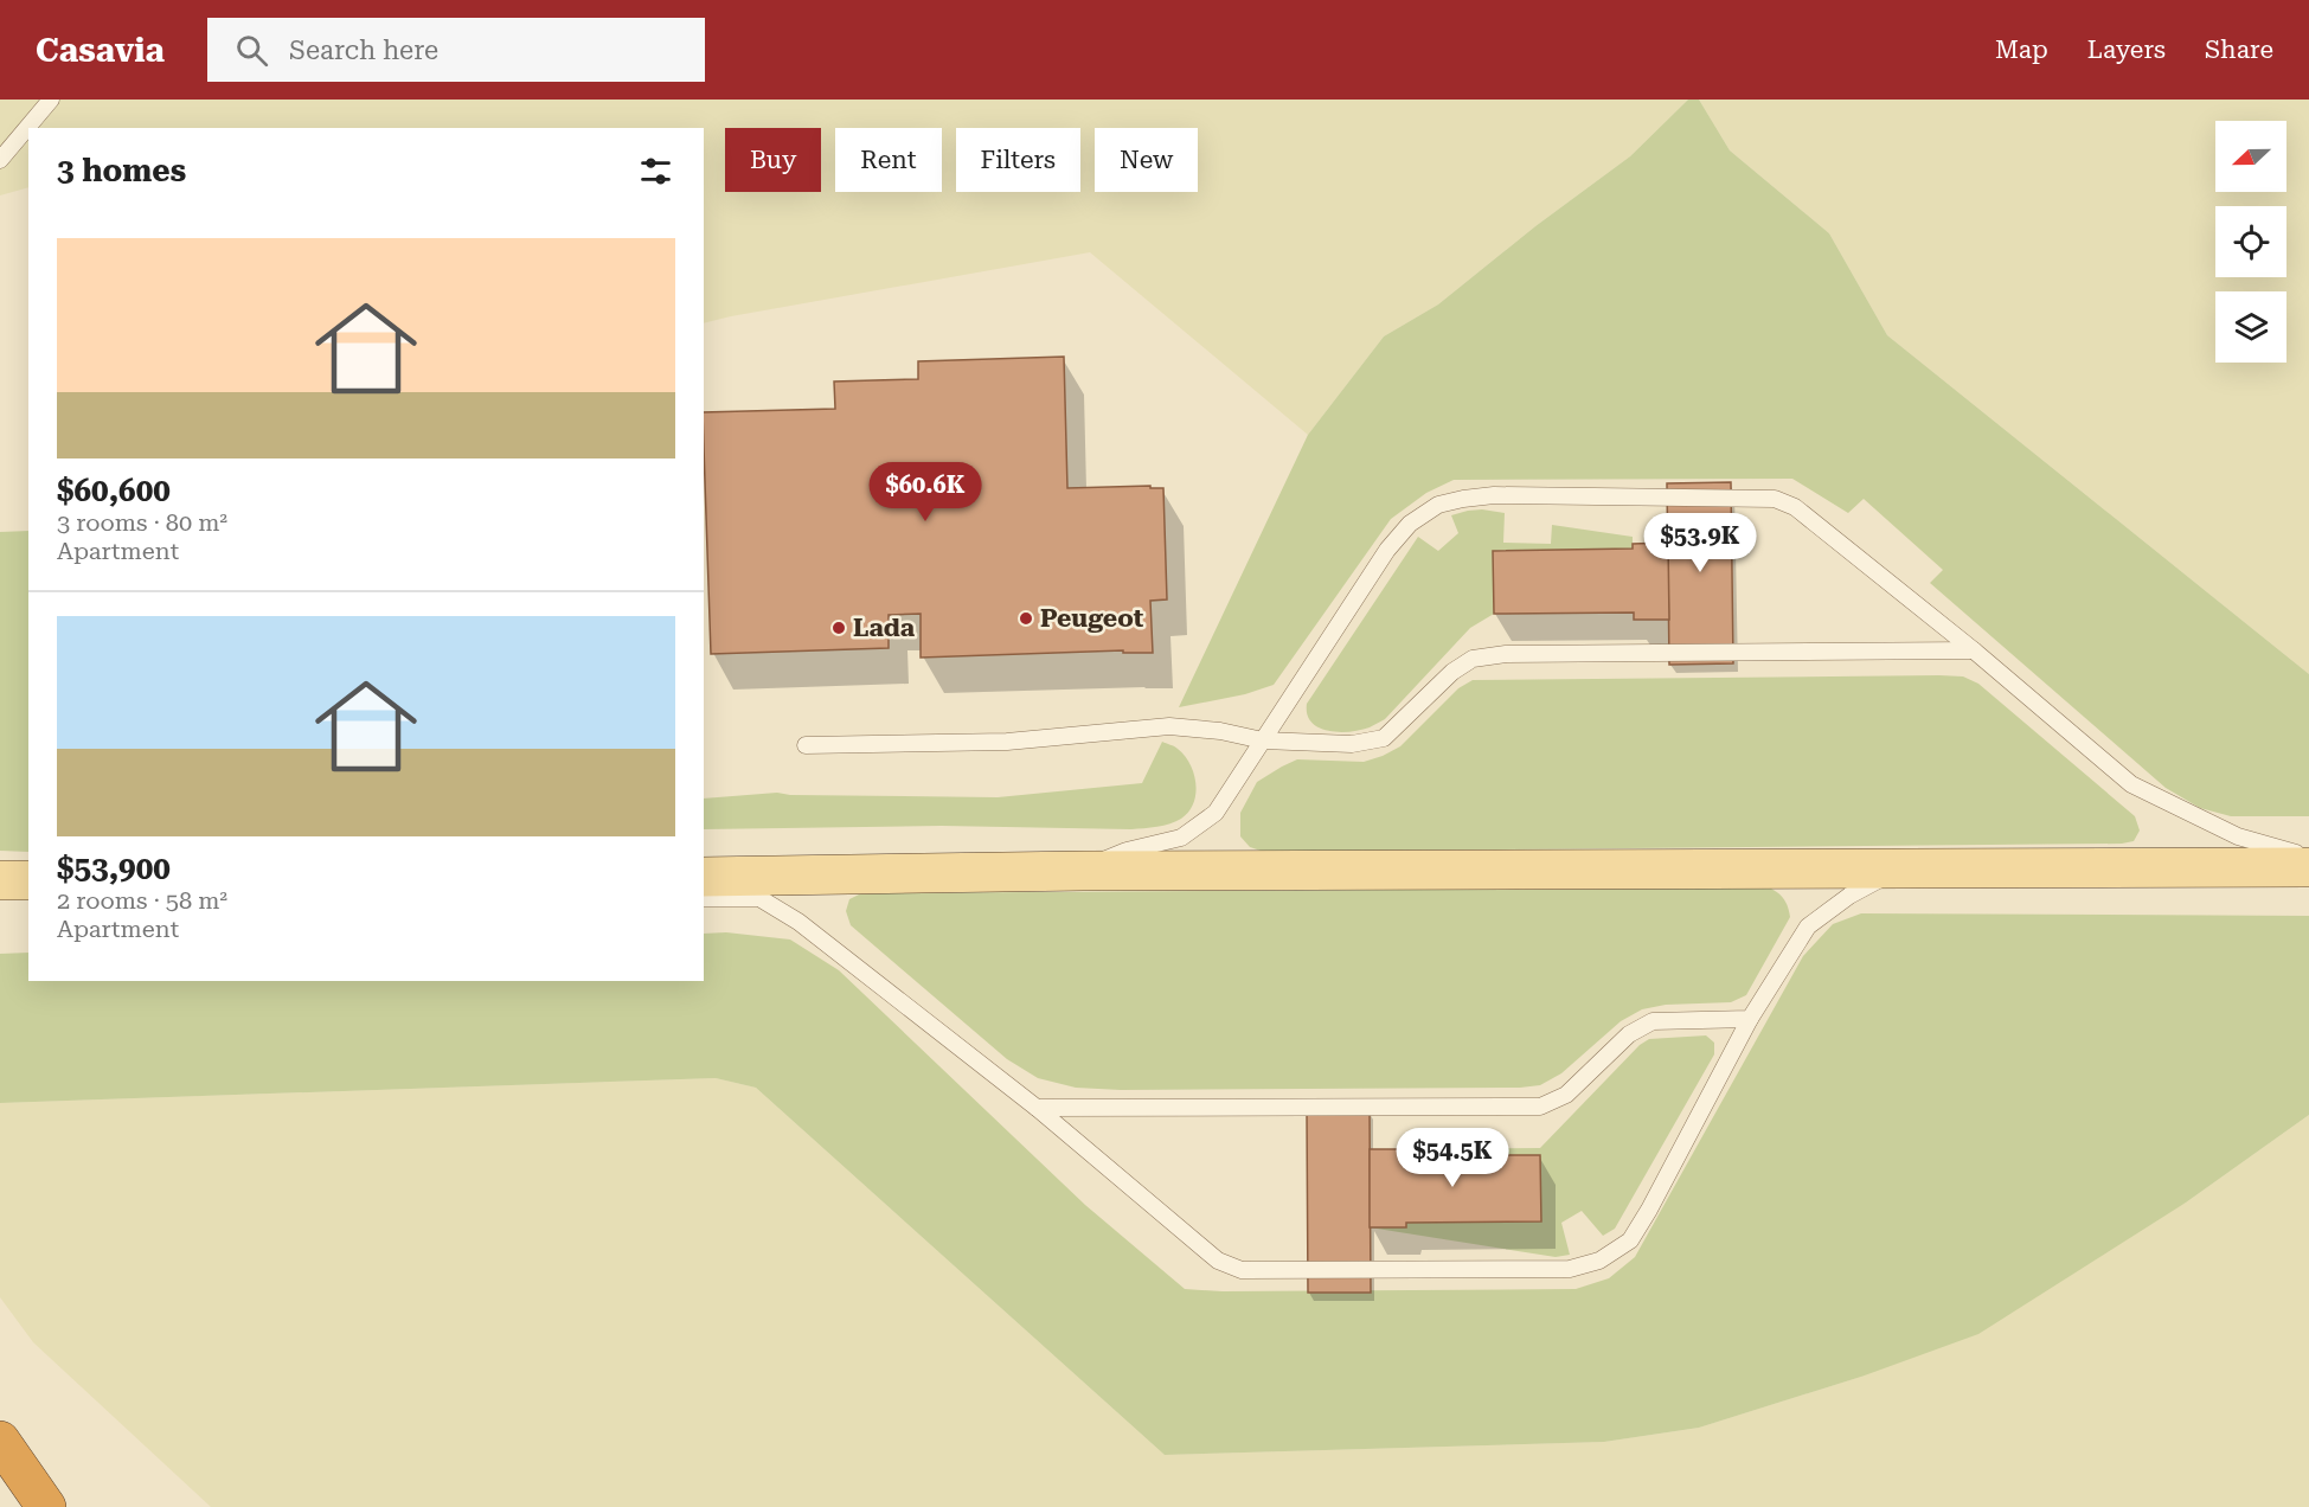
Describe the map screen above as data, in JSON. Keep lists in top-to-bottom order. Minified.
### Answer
{"places":["Peugeot","Lada"],"north":"left","page":{"header":"Casavia","search":"Search here","nav":["Map","Layers","Share"],"chip":["Buy","Rent","Filters","New"],"heading":"3 homes","list":[{"name":"$60,600","note":"3 rooms · 80 m² · Apartment"},{"name":"$53,900","note":"2 rooms · 58 m² · Apartment"}],"price":["$60.6K","$53.9K","$54.5K"]}}
